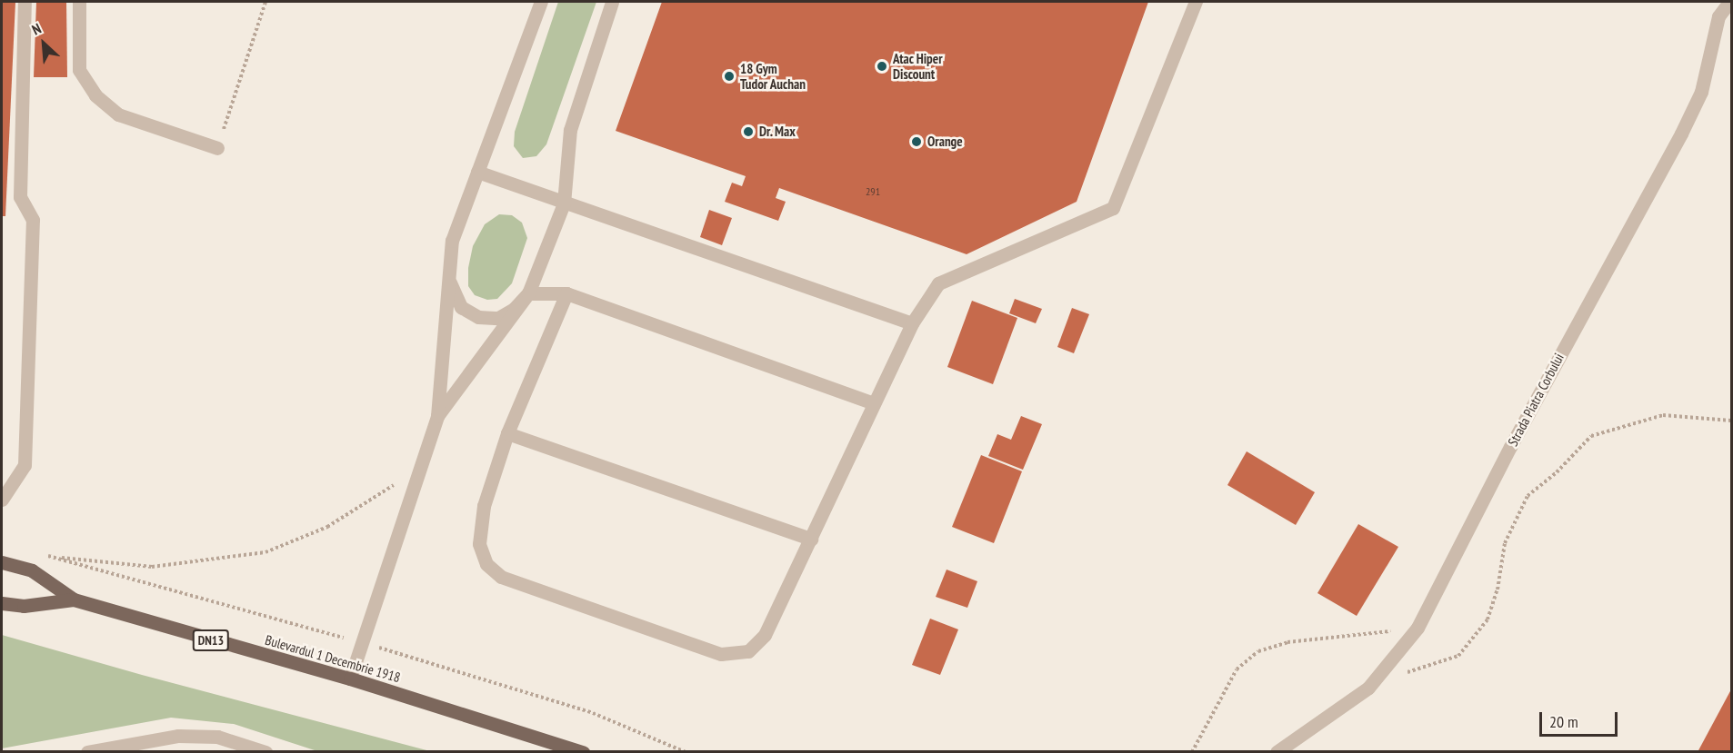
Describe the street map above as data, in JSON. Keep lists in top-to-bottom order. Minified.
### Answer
{"streets":{"main road":["DN13","Bulevardul 1 Decembrie 1918"],"street":["Strada Piatra Corbului"]},"places":["Atac Hiper Discount","18 Gym Tudor Auchan","Dr. Max","Orange"],"house_numbers":["291"],"scale_bar":"20 m","north":"top left"}
